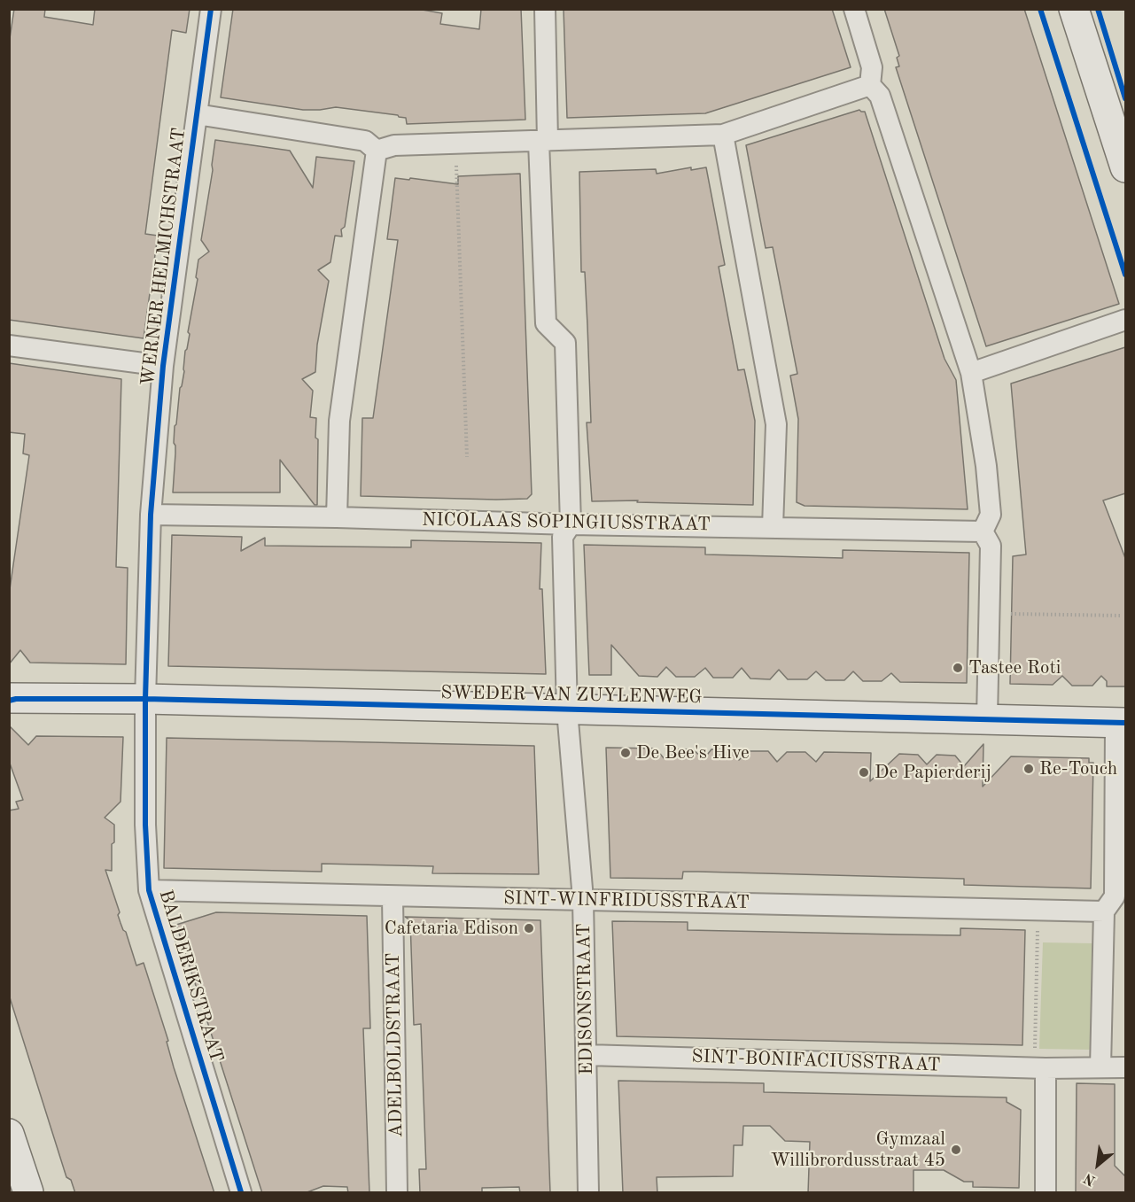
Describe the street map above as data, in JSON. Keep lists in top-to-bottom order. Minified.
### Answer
{"streets":{"street":["WERNER HELMICHSTRAAT","NICOLAAS SOPINGIUSSTRAAT","SWEDER VAN ZUYLENWEG","SINT-WINFRIDUSSTRAAT","BALDERIKSTRAAT","EDISONSTRAAT","ADELBOLDSTRAAT","SINT-BONIFACIUSSTRAAT"]},"crossings":[["WERNER HELMICHSTRAAT","NICOLAAS SOPINGIUSSTRAAT"],["WERNER HELMICHSTRAAT","SWEDER VAN ZUYLENWEG"],["WERNER HELMICHSTRAAT","BALDERIKSTRAAT"],["NICOLAAS SOPINGIUSSTRAAT","EDISONSTRAAT"],["SWEDER VAN ZUYLENWEG","BALDERIKSTRAAT"],["SWEDER VAN ZUYLENWEG","EDISONSTRAAT"],["SINT-WINFRIDUSSTRAAT","BALDERIKSTRAAT"],["SINT-WINFRIDUSSTRAAT","EDISONSTRAAT"],["SINT-WINFRIDUSSTRAAT","ADELBOLDSTRAAT"],["EDISONSTRAAT","SINT-BONIFACIUSSTRAAT"]],"places":["Tastee Roti","De Bee's Hive","Re-Touch","De Papierderij","Cafetaria Edison","Gymzaal Willibrordusstraat 45"],"north":"bottom left"}
